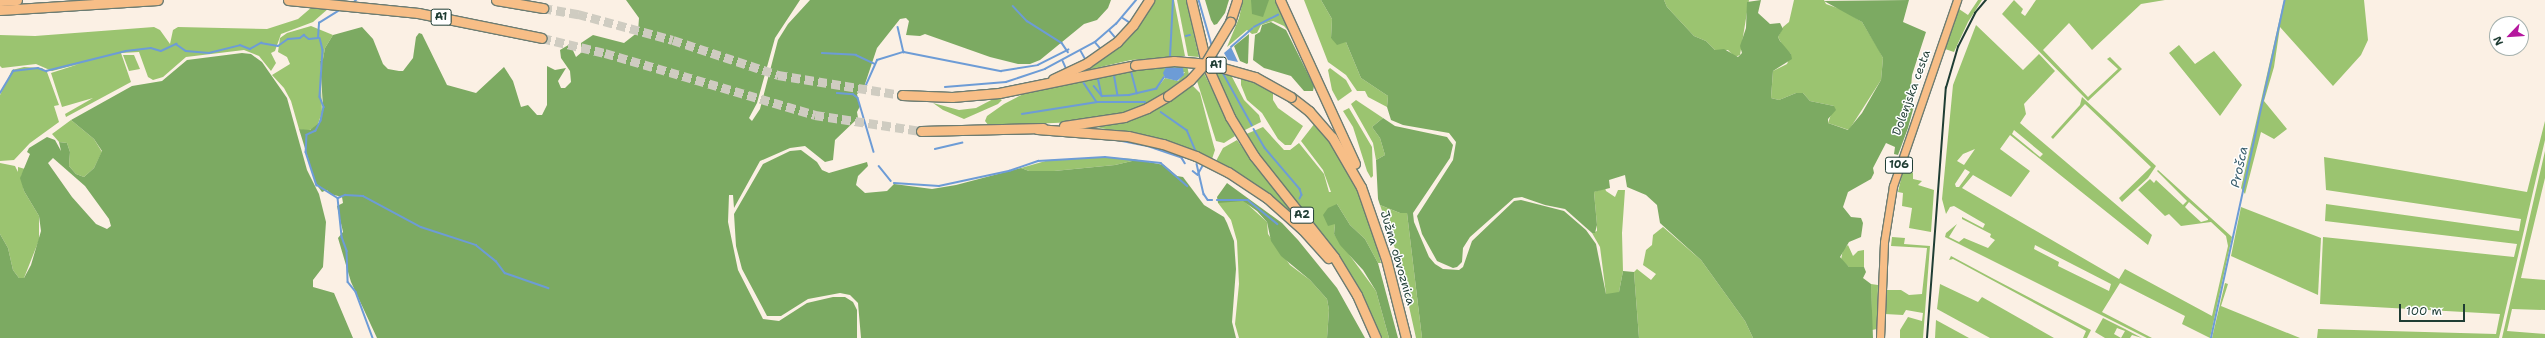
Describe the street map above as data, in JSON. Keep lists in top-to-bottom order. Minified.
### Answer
{"streets":{"highway":["A1","A2","Južna obvoznica"],"main road":["Dolenjska cesta","106"]},"crossings":[["A1","Južna obvoznica"]],"water":["Prošca"],"scale_bar":"100 m","north":"bottom left"}
